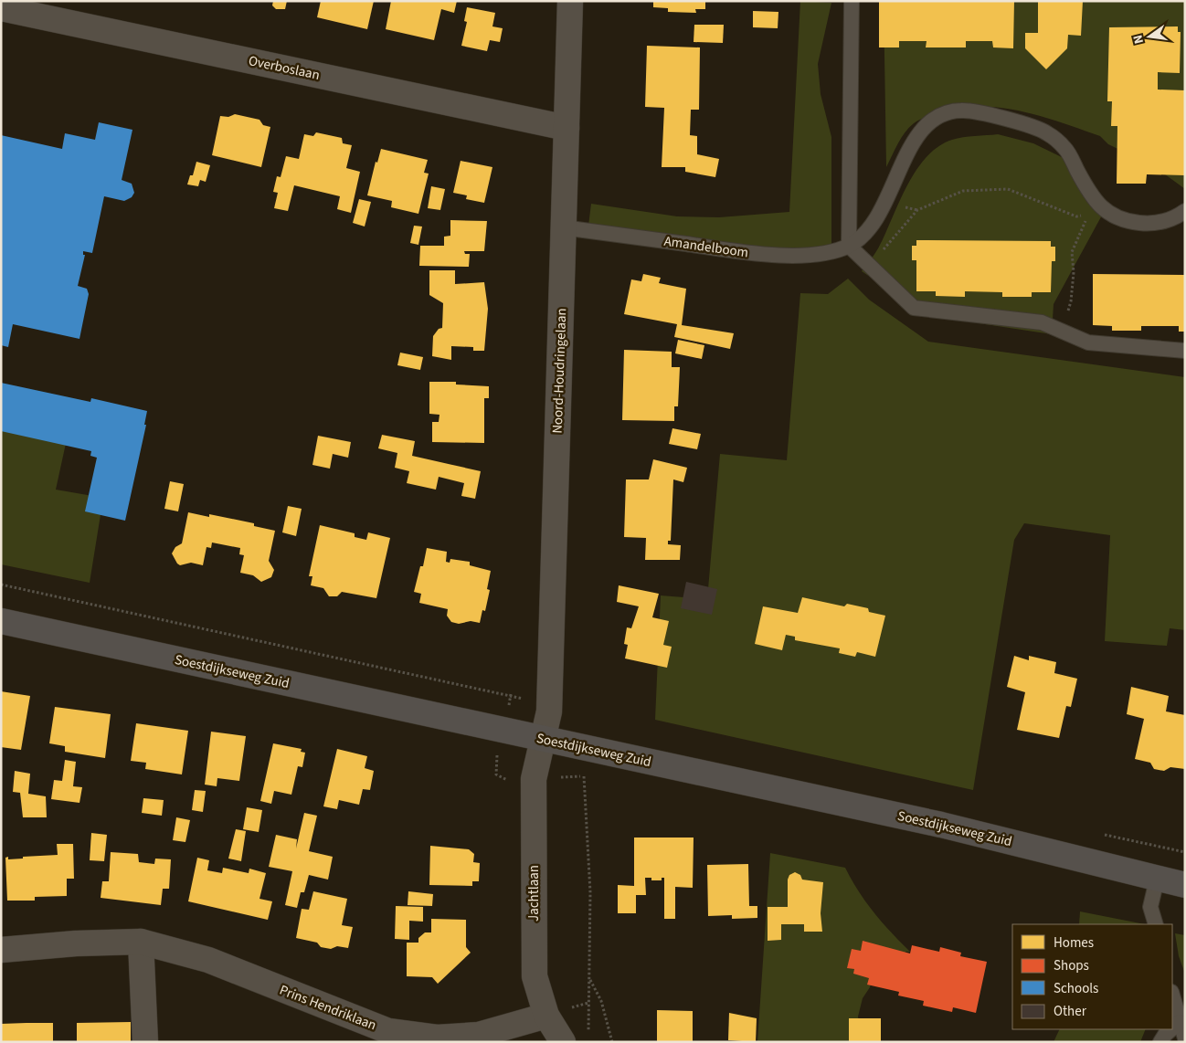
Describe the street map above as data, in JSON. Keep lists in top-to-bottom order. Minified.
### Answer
{"streets":{"main road":["Soestdijkseweg Zuid"],"street":["Overboslaan","Noord-Houdringelaan","Jachtlaan","Prins Hendriklaan"],"lane":["Amandelboom"]},"crossings":[["Overboslaan","Noord-Houdringelaan"],["Amandelboom","Noord-Houdringelaan"],["Noord-Houdringelaan","Soestdijkseweg Zuid"],["Noord-Houdringelaan","Jachtlaan"],["Soestdijkseweg Zuid","Jachtlaan"],["Jachtlaan","Prins Hendriklaan"]],"legend":["Homes","Shops","Schools","Other"],"north":"left"}
